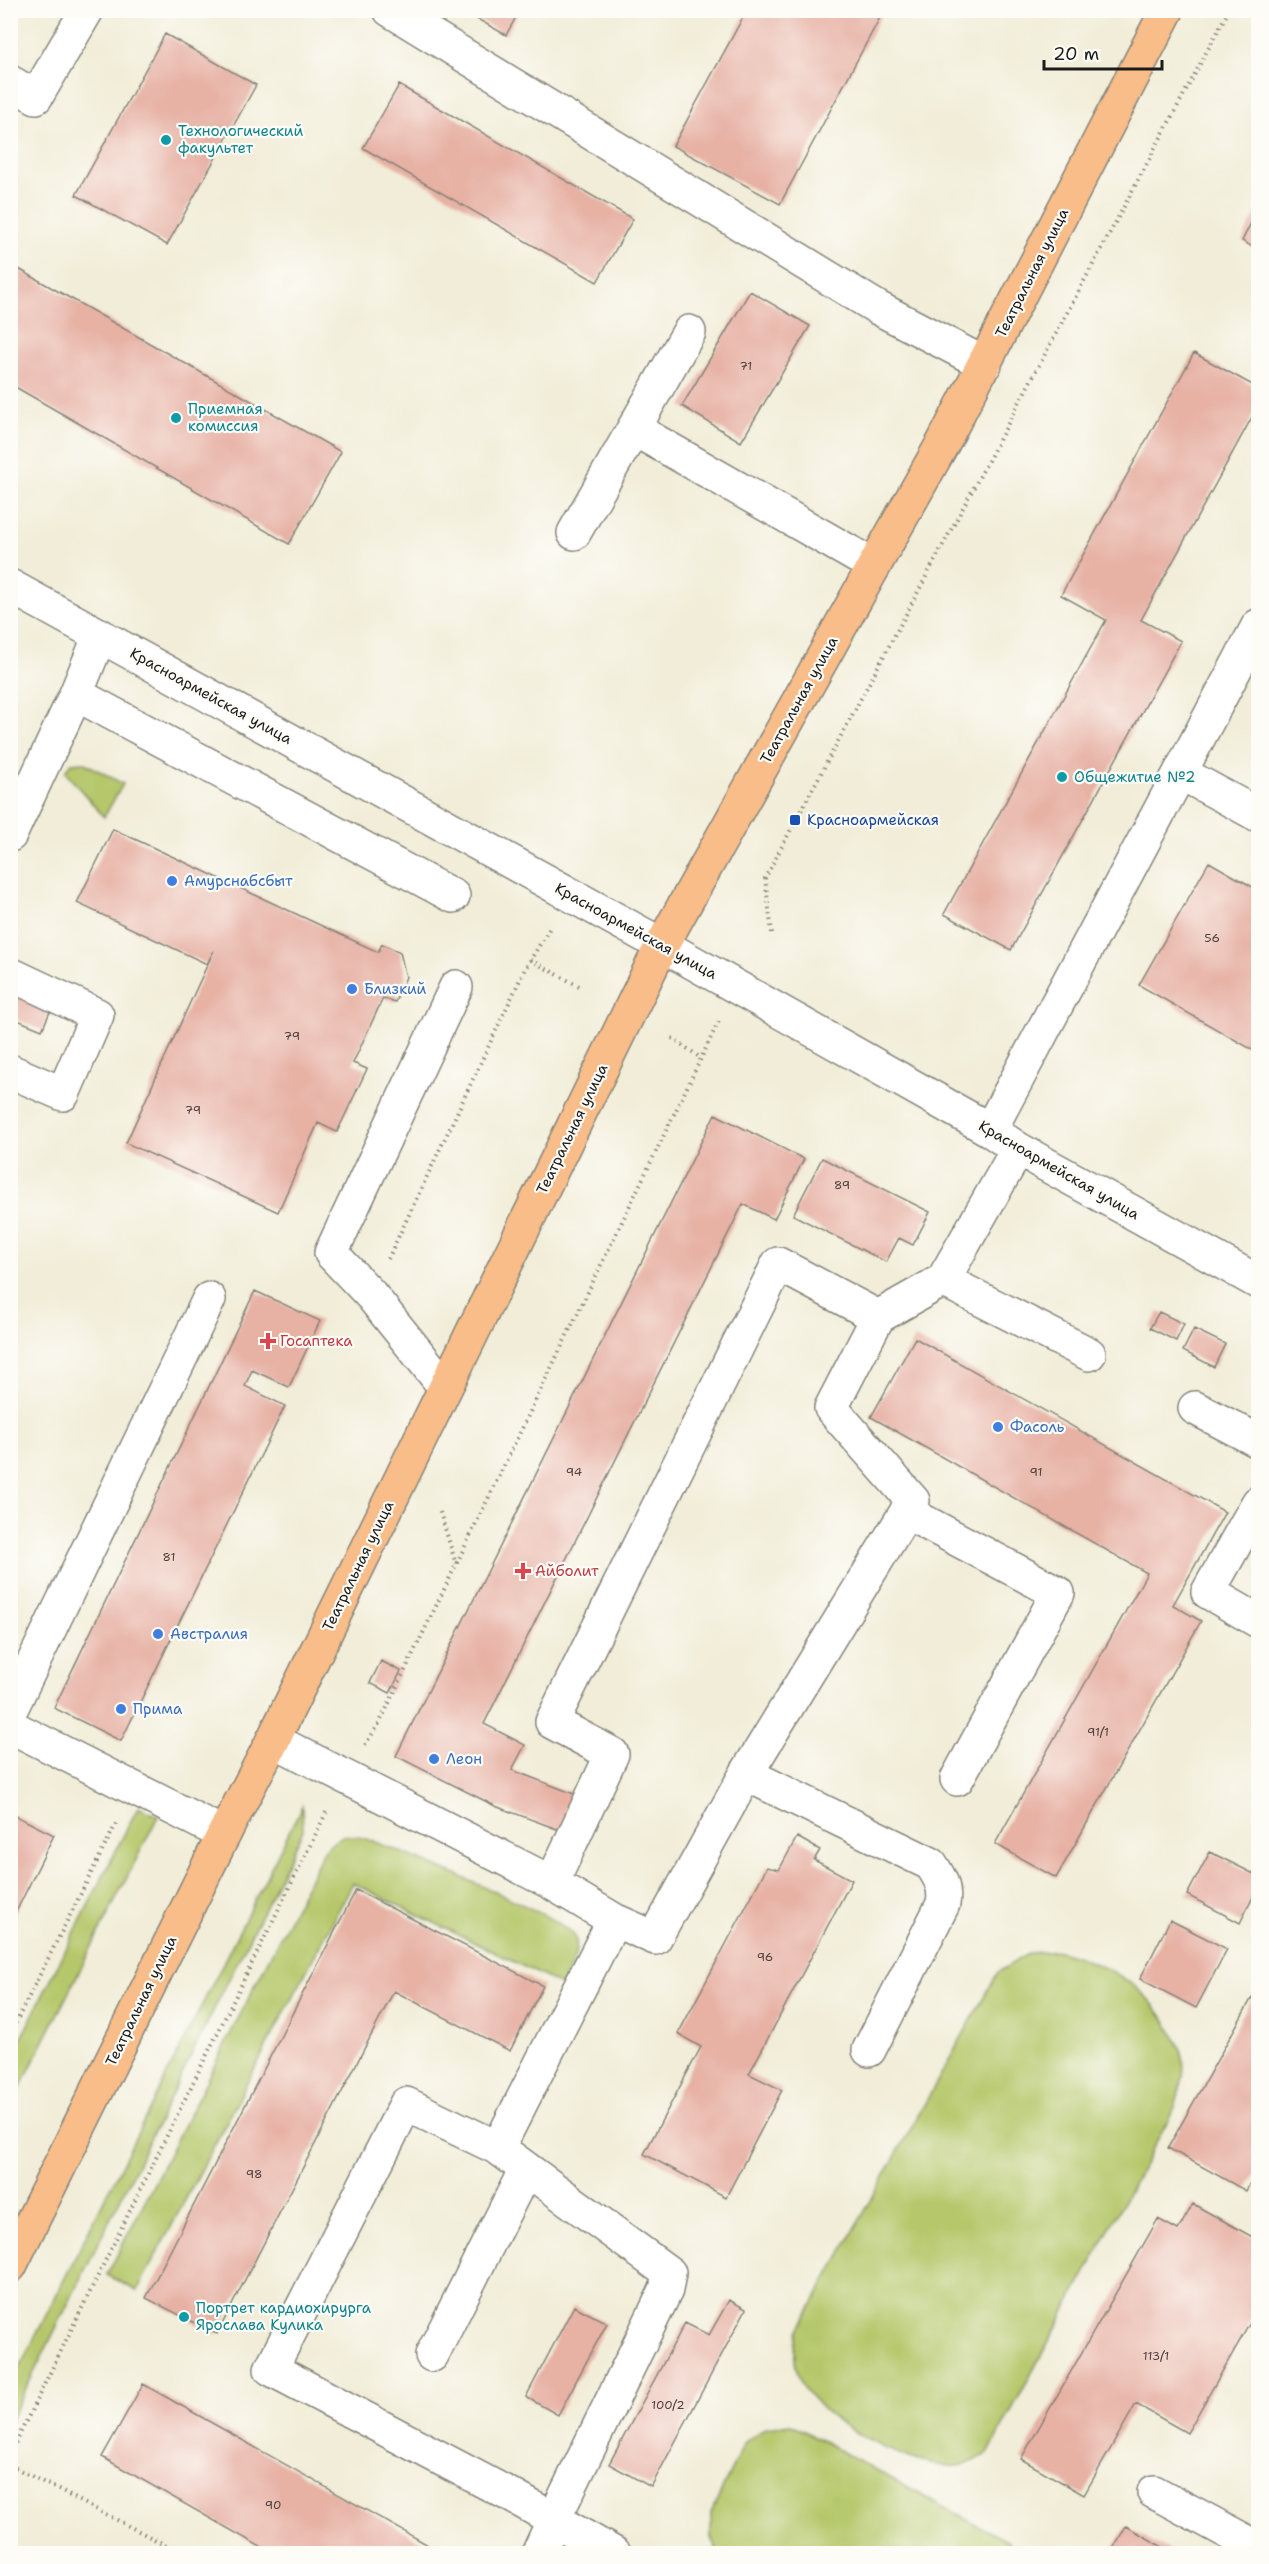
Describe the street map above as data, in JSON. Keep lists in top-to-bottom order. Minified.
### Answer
{"streets":{"main road":["Театральная улица"],"street":["Красноармейская улица"]},"crossings":[["Театральная улица","Красноармейская улица"]],"places":{"other":["Технологический факультет","Приемная комиссия","Общежитие №2","Амурснабсбыт","Близкий","Фасоль","Австралия","Прима","Леон","Портрет кардиохирурга Ярослава Кулика"],"transit":["Красноармейская"],"health":["Госаптека","Айболит"]},"house_numbers":["71","56","79","79","89","94","91","81","91/1","96","98","113/1","100/2","90"],"scale_bar":"20 m"}
